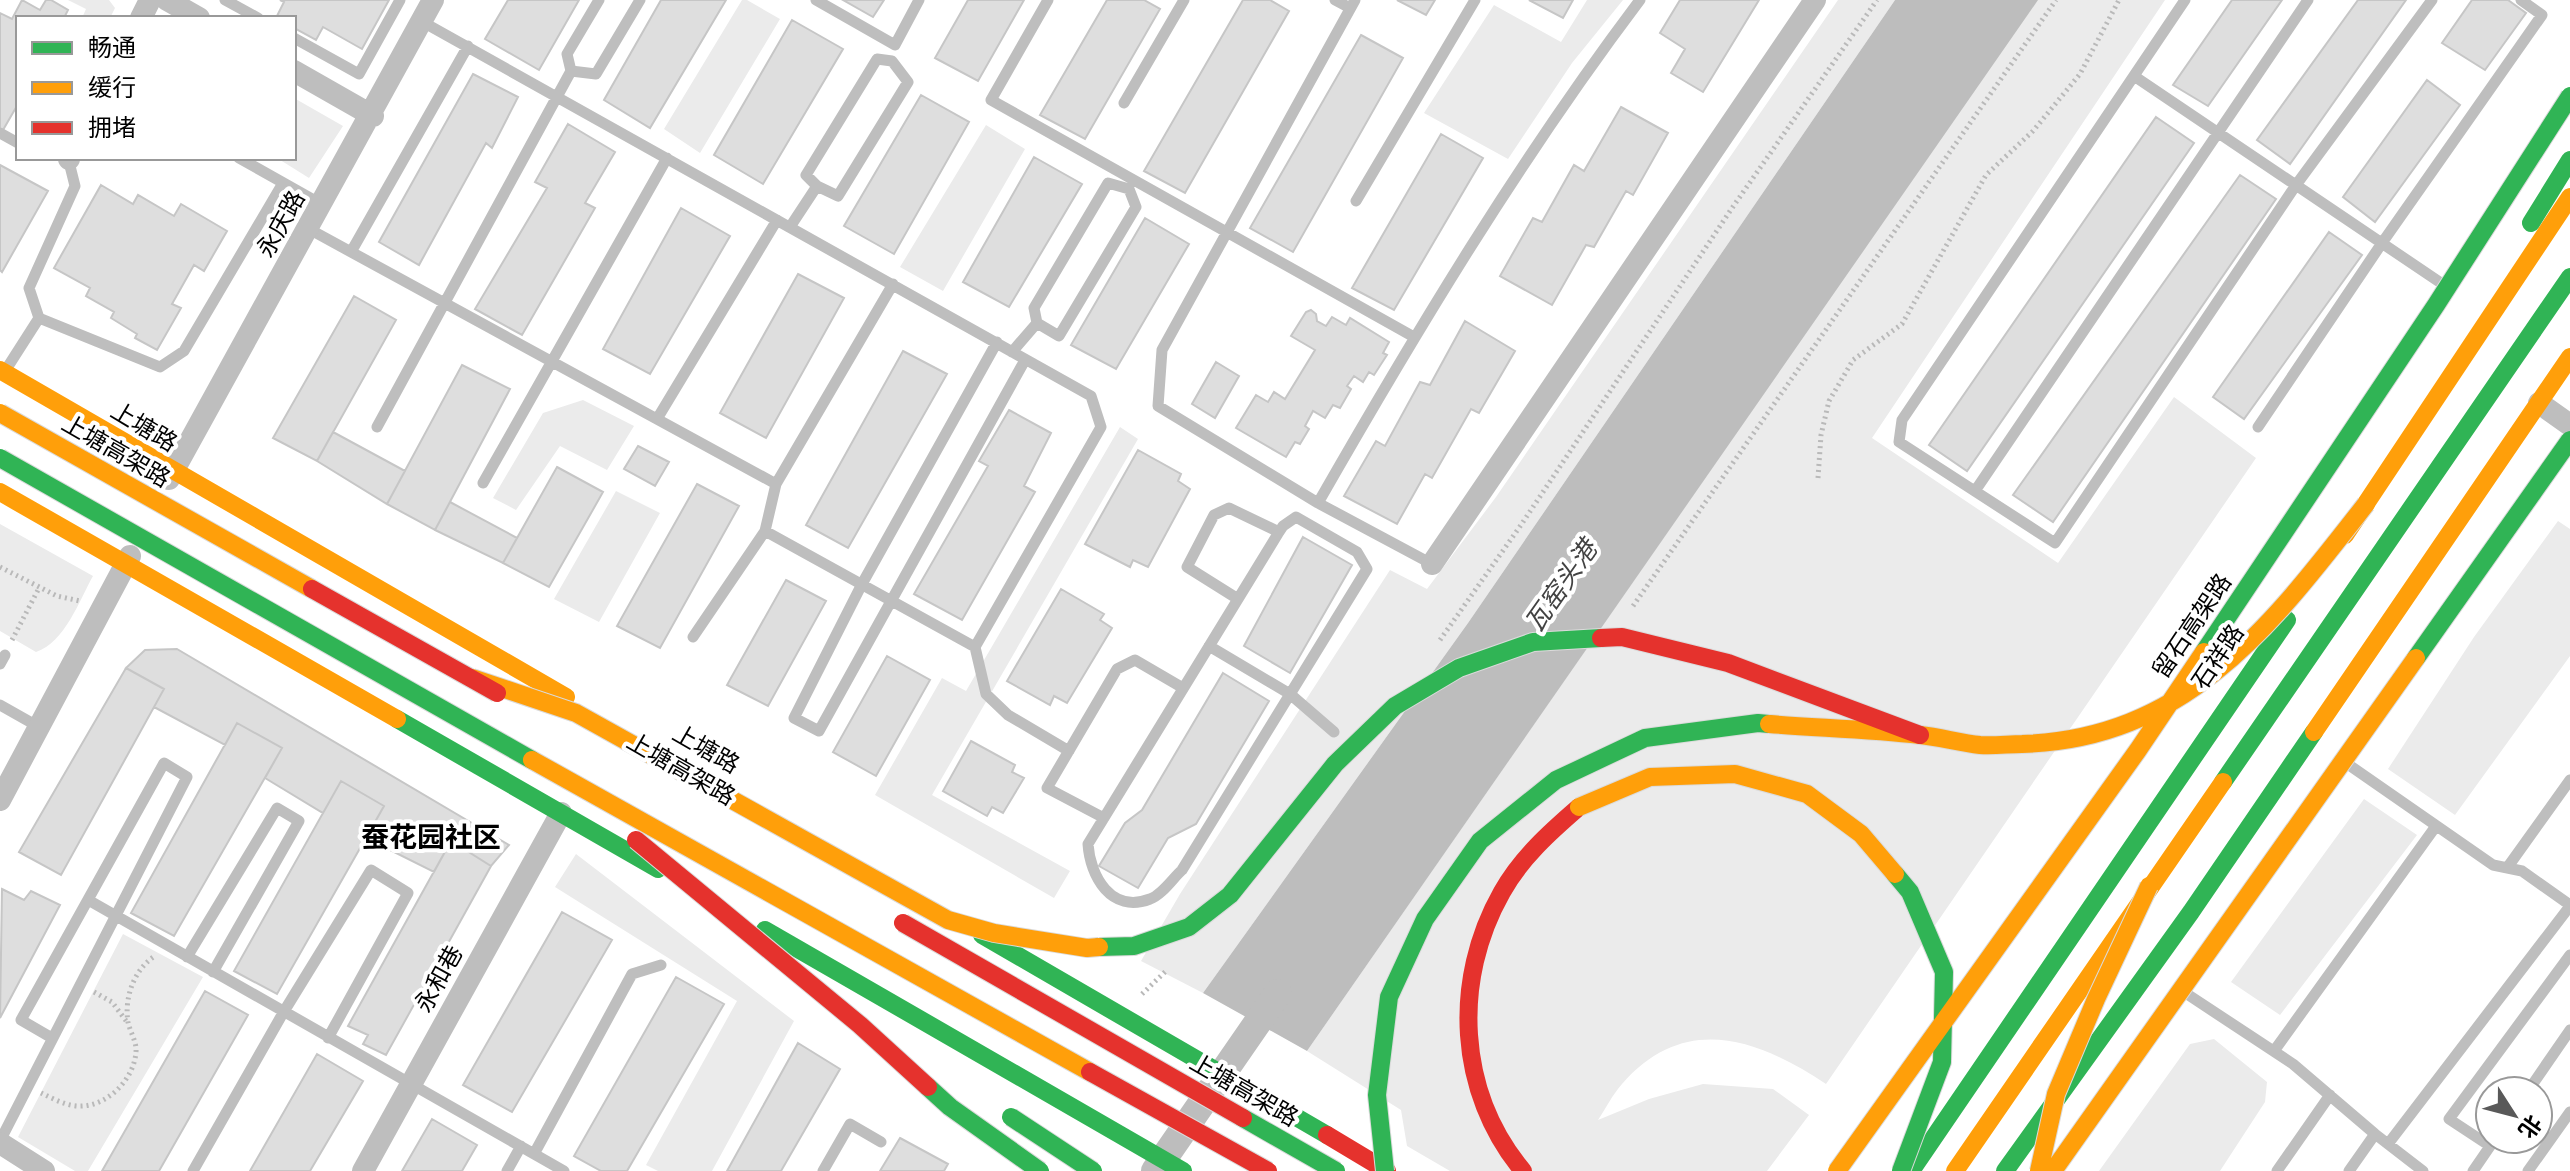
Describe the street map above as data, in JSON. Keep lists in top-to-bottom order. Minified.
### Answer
{"streets":{"main road":["上塘路","上塘高架路","留石高架路","石祥路"],"street":["永庆路","永和巷"]},"crossings":[["永庆路","上塘路"]],"districts":["蚕花园社区"],"water":["瓦窑头港"],"legend":["畅通","缓行","拥堵"],"north":"bottom right"}
